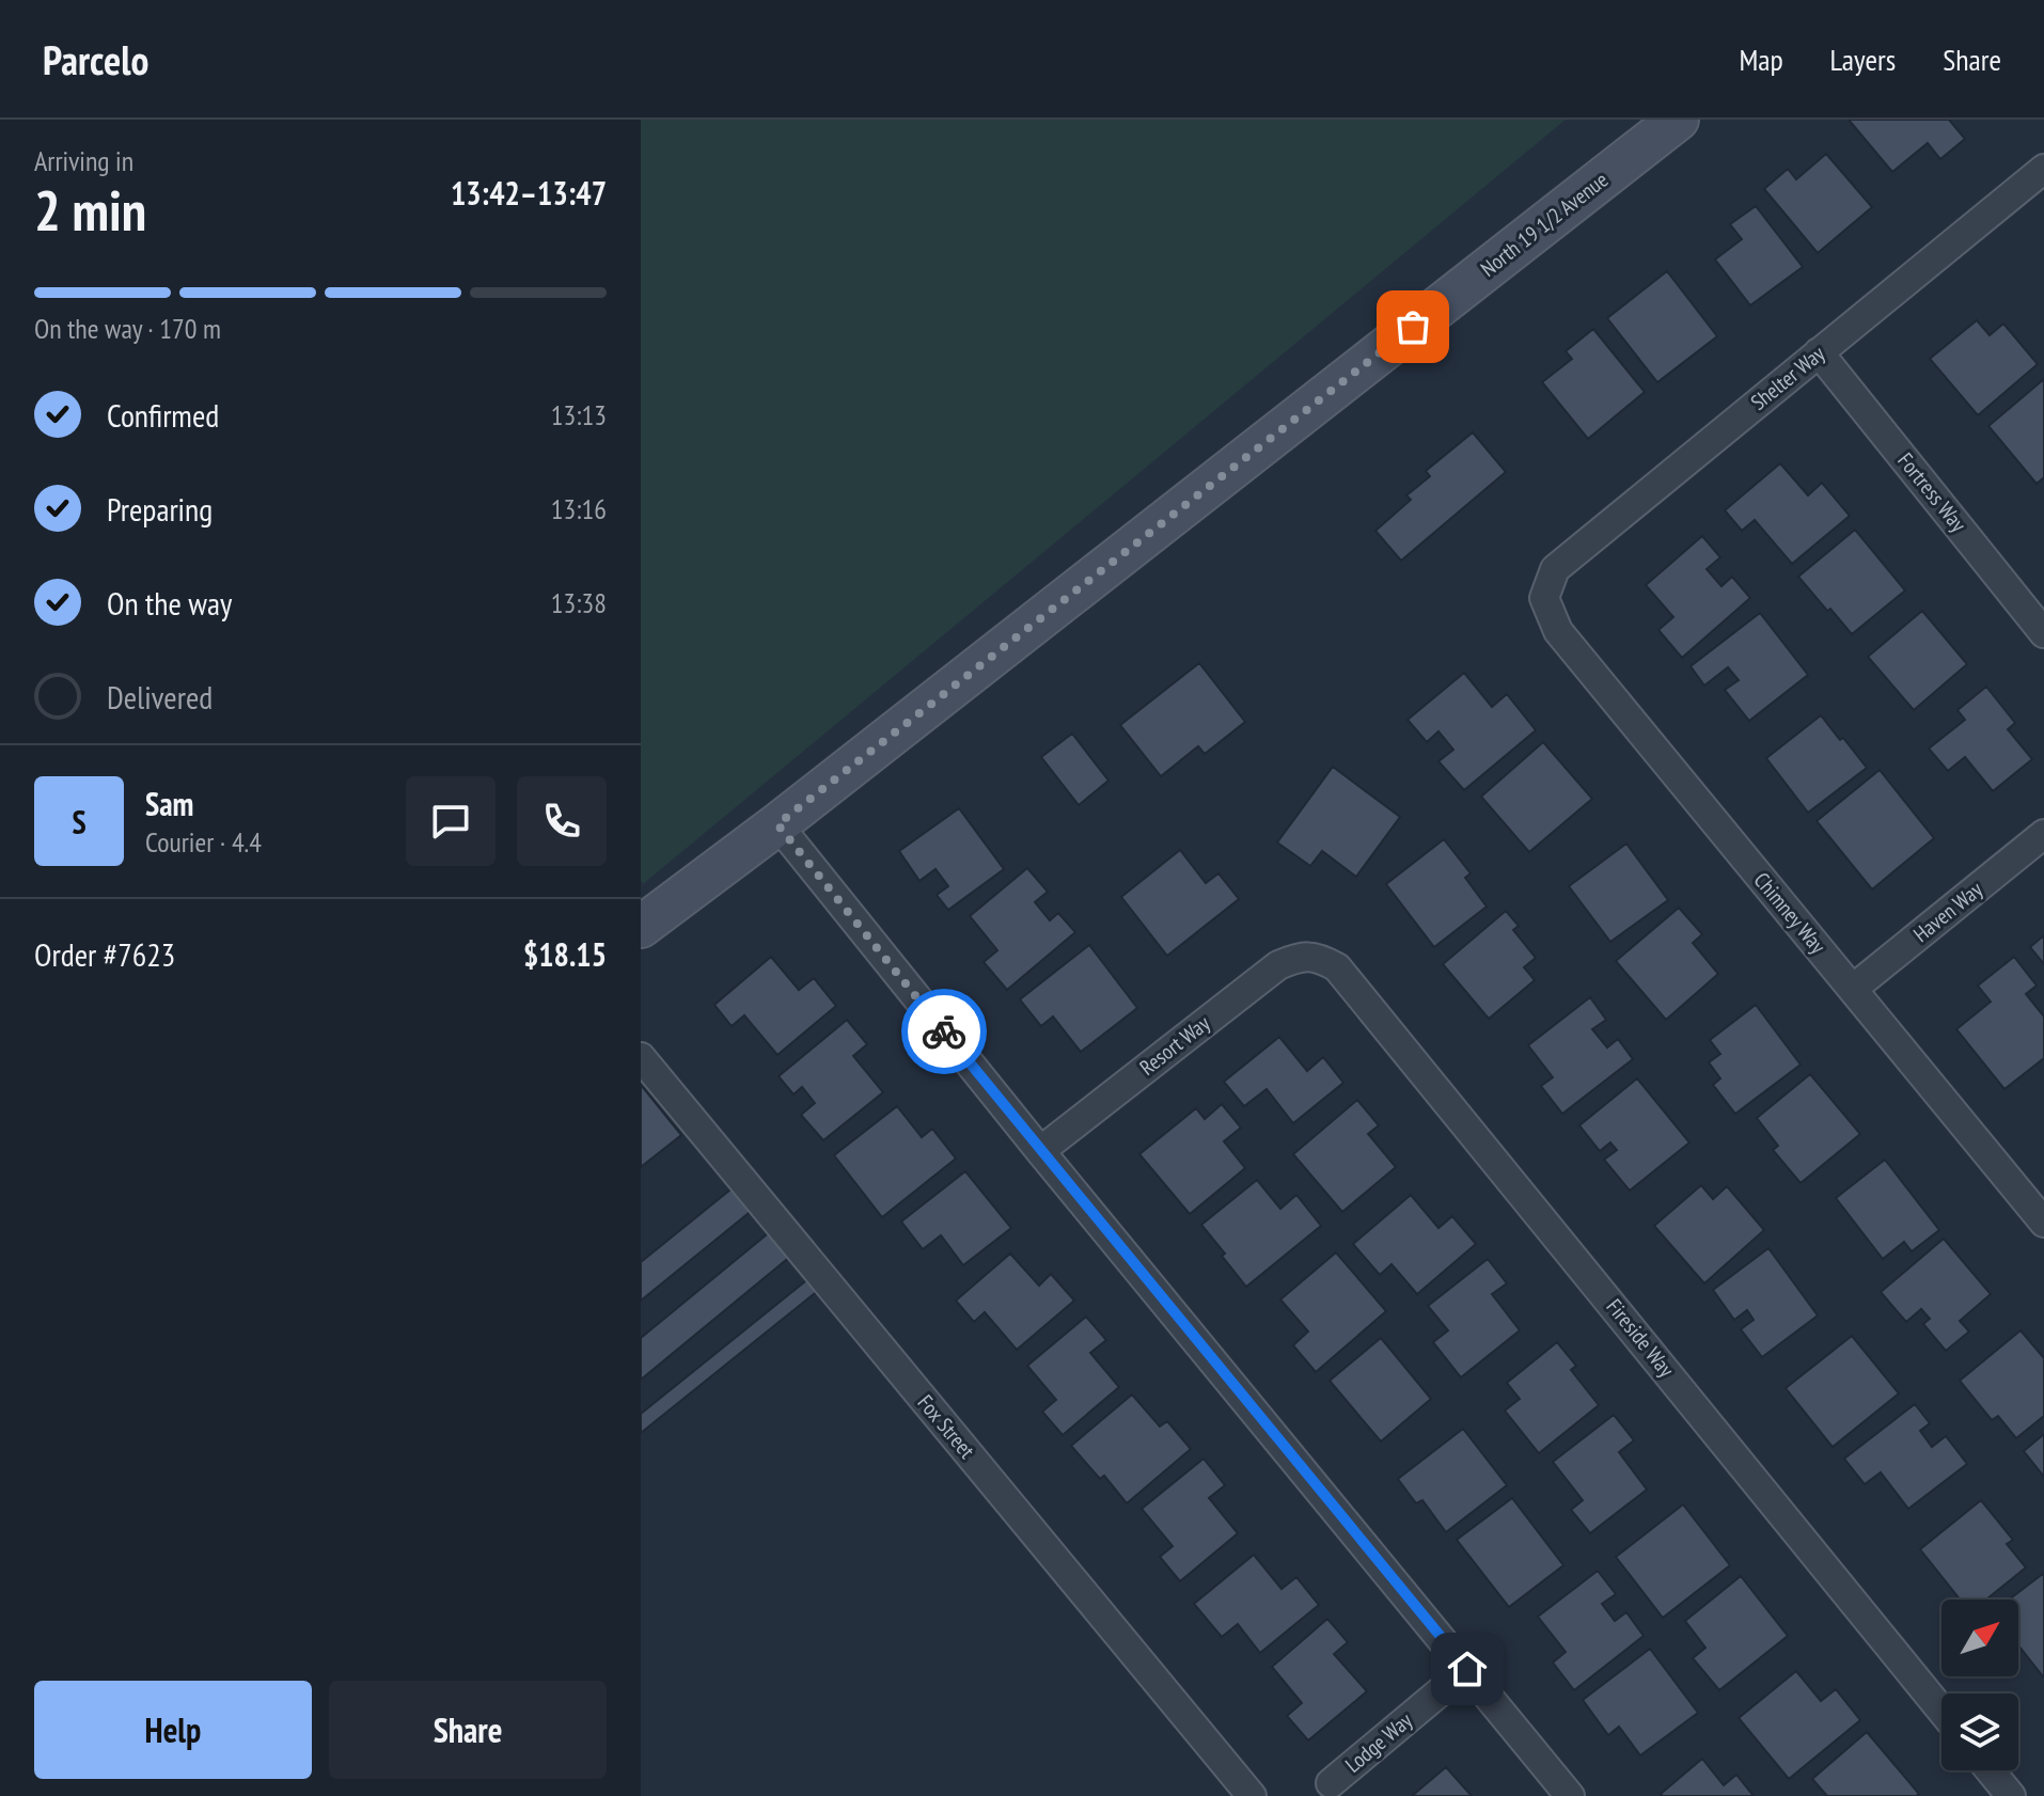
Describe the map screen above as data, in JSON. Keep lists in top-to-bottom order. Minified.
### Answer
{"streets":{"main road":["North 19 1/2 Avenue"],"street":["Shelter Way","Fortress Way","Haven Way","Chimney Way","Resort Way","Fireside Way","Fox Street","Lodge Way"]},"crossings":[["Shelter Way","Fortress Way"],["Shelter Way","Chimney Way"],["Haven Way","Chimney Way"],["Resort Way","Fireside Way"]],"north":"top right","page":{"header":"Parcelo","nav":["Map","Layers","Share"],"heading":["2 min","Arriving in","13:42–13:47"],"panel":["Sam","Courier · 4.4","Order #7623","$18.15"],"bar":"On the way · 170 m","list":[["Confirmed","13:13"],["Preparing","13:16"],["On the way","13:38"],"Delivered"],"round":"S","buttons":["Help","Share"]}}
